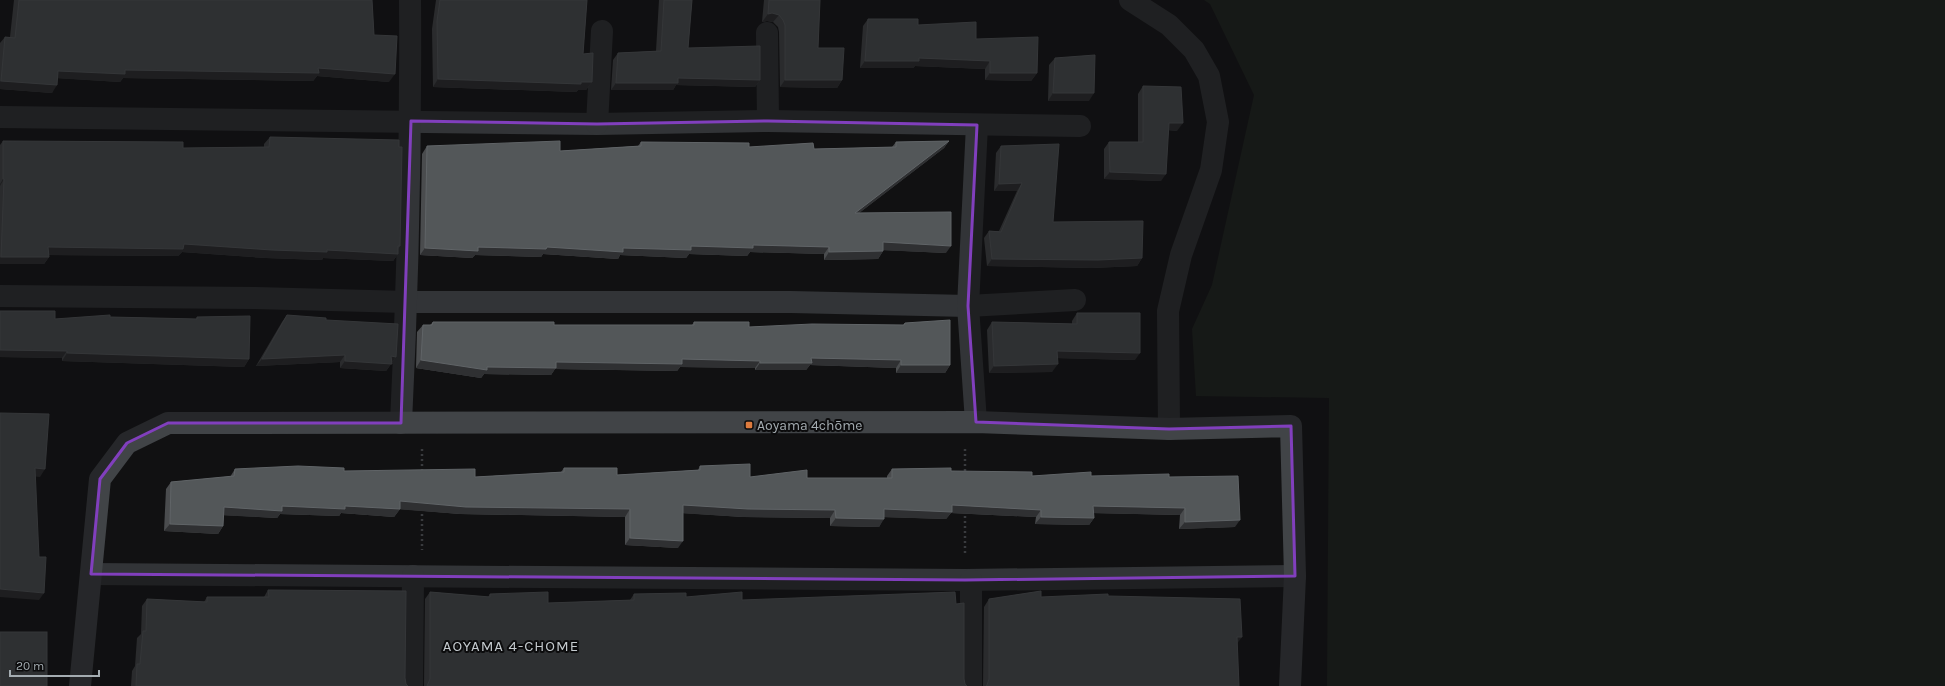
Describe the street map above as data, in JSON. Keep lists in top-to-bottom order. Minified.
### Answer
{"districts":["AOYAMA 4-CHOME"],"places":{"transit":["Aoyama 4chōme"]},"scale_bar":"20 m"}
